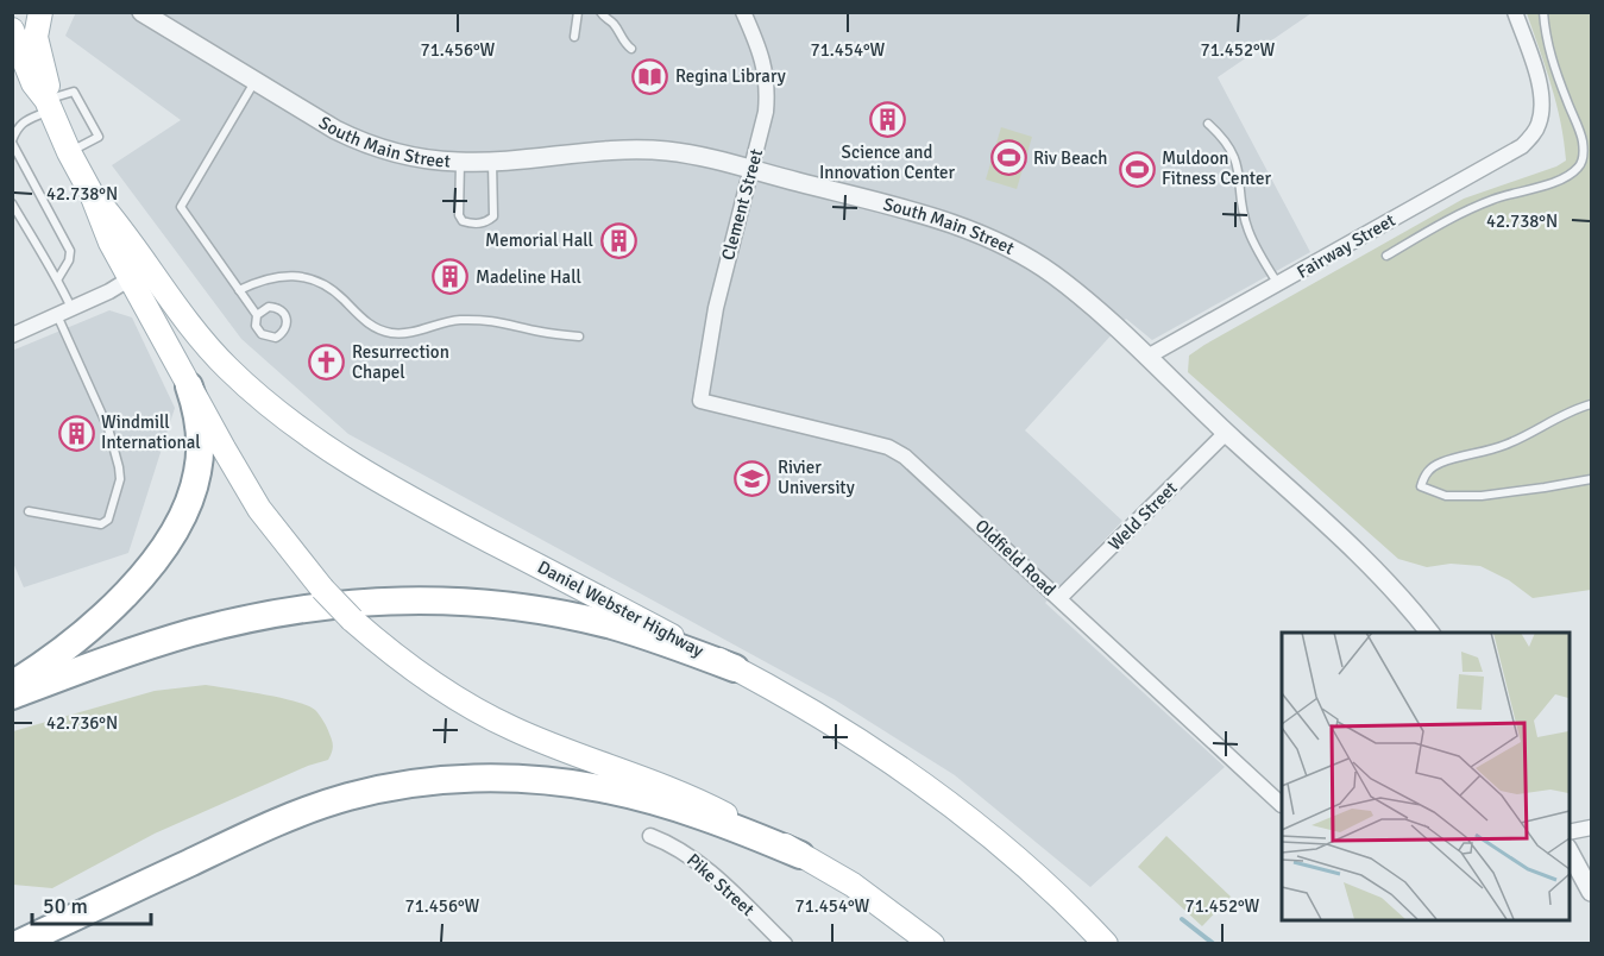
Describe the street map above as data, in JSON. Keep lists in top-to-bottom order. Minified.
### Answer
{"streets":{"main road":["Daniel Webster Highway"],"street":["South Main Street","Clement Street","Fairway Street","Weld Street","Oldfield Road","Pike Street"]},"crossings":[["South Main Street","Clement Street"],["South Main Street","Fairway Street"],["South Main Street","Weld Street"],["Clement Street","Oldfield Road"],["Weld Street","Oldfield Road"]],"places":{"library":["Regina Library"],"building":["Science and Innovation Center","Memorial Hall","Madeline Hall","Windmill International"],"sports":["Riv Beach","Muldoon Fitness Center"],"church":["Resurrection Chapel"],"school or university":["Rivier University"]},"scale_bar":"50 m","coordinates":["71.456°W","71.454°W","71.452°W","42.738°N","42.736°N"]}
